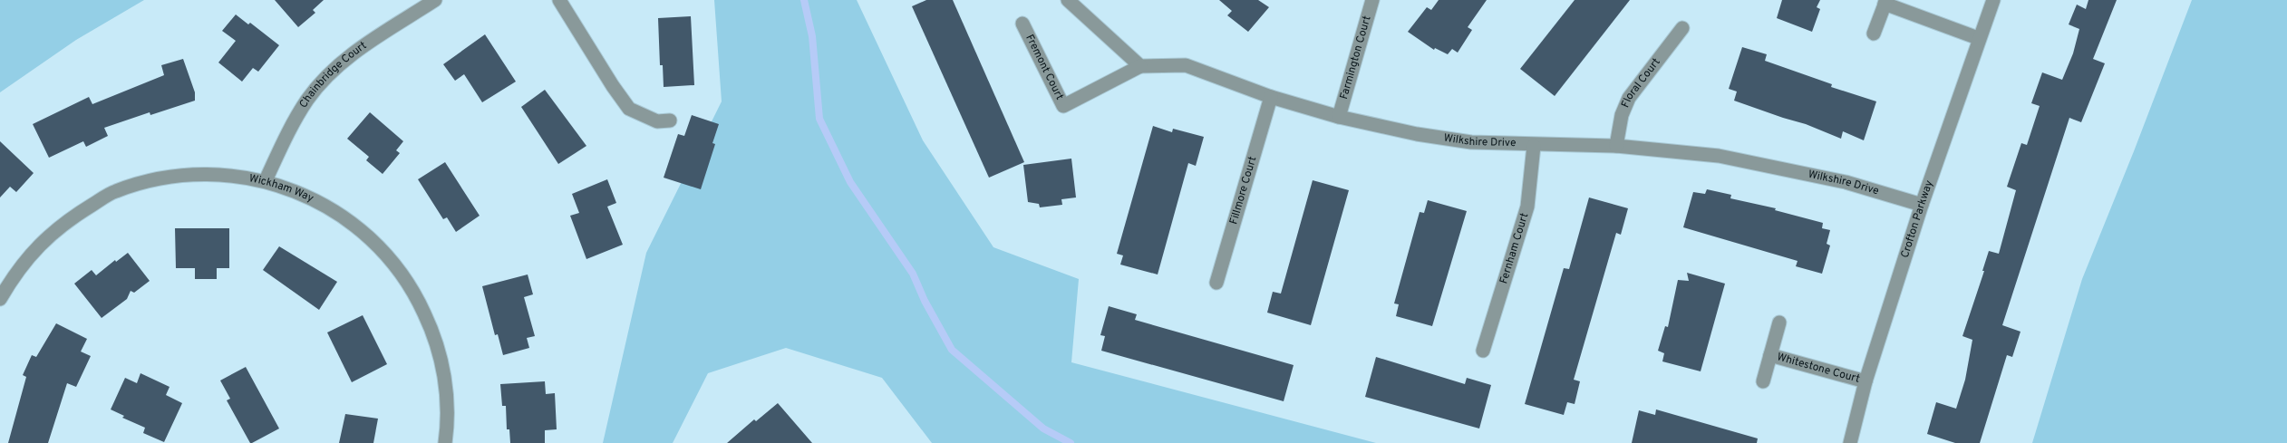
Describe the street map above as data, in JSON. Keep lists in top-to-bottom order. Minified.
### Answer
{"streets":{"street":["Farmington Court","Fremont Court","Chainbridge Court","Floral Court","Wilkshire Drive","Wickham Way","Fillmore Court","Crofton Parkway","Fernham Court","Whitestone Court"]},"crossings":[["Farmington Court","Wilkshire Drive"],["Fremont Court","Wilkshire Drive"],["Chainbridge Court","Wickham Way"],["Floral Court","Wilkshire Drive"],["Wilkshire Drive","Fillmore Court"],["Wilkshire Drive","Crofton Parkway"],["Wilkshire Drive","Fernham Court"],["Crofton Parkway","Whitestone Court"]]}
